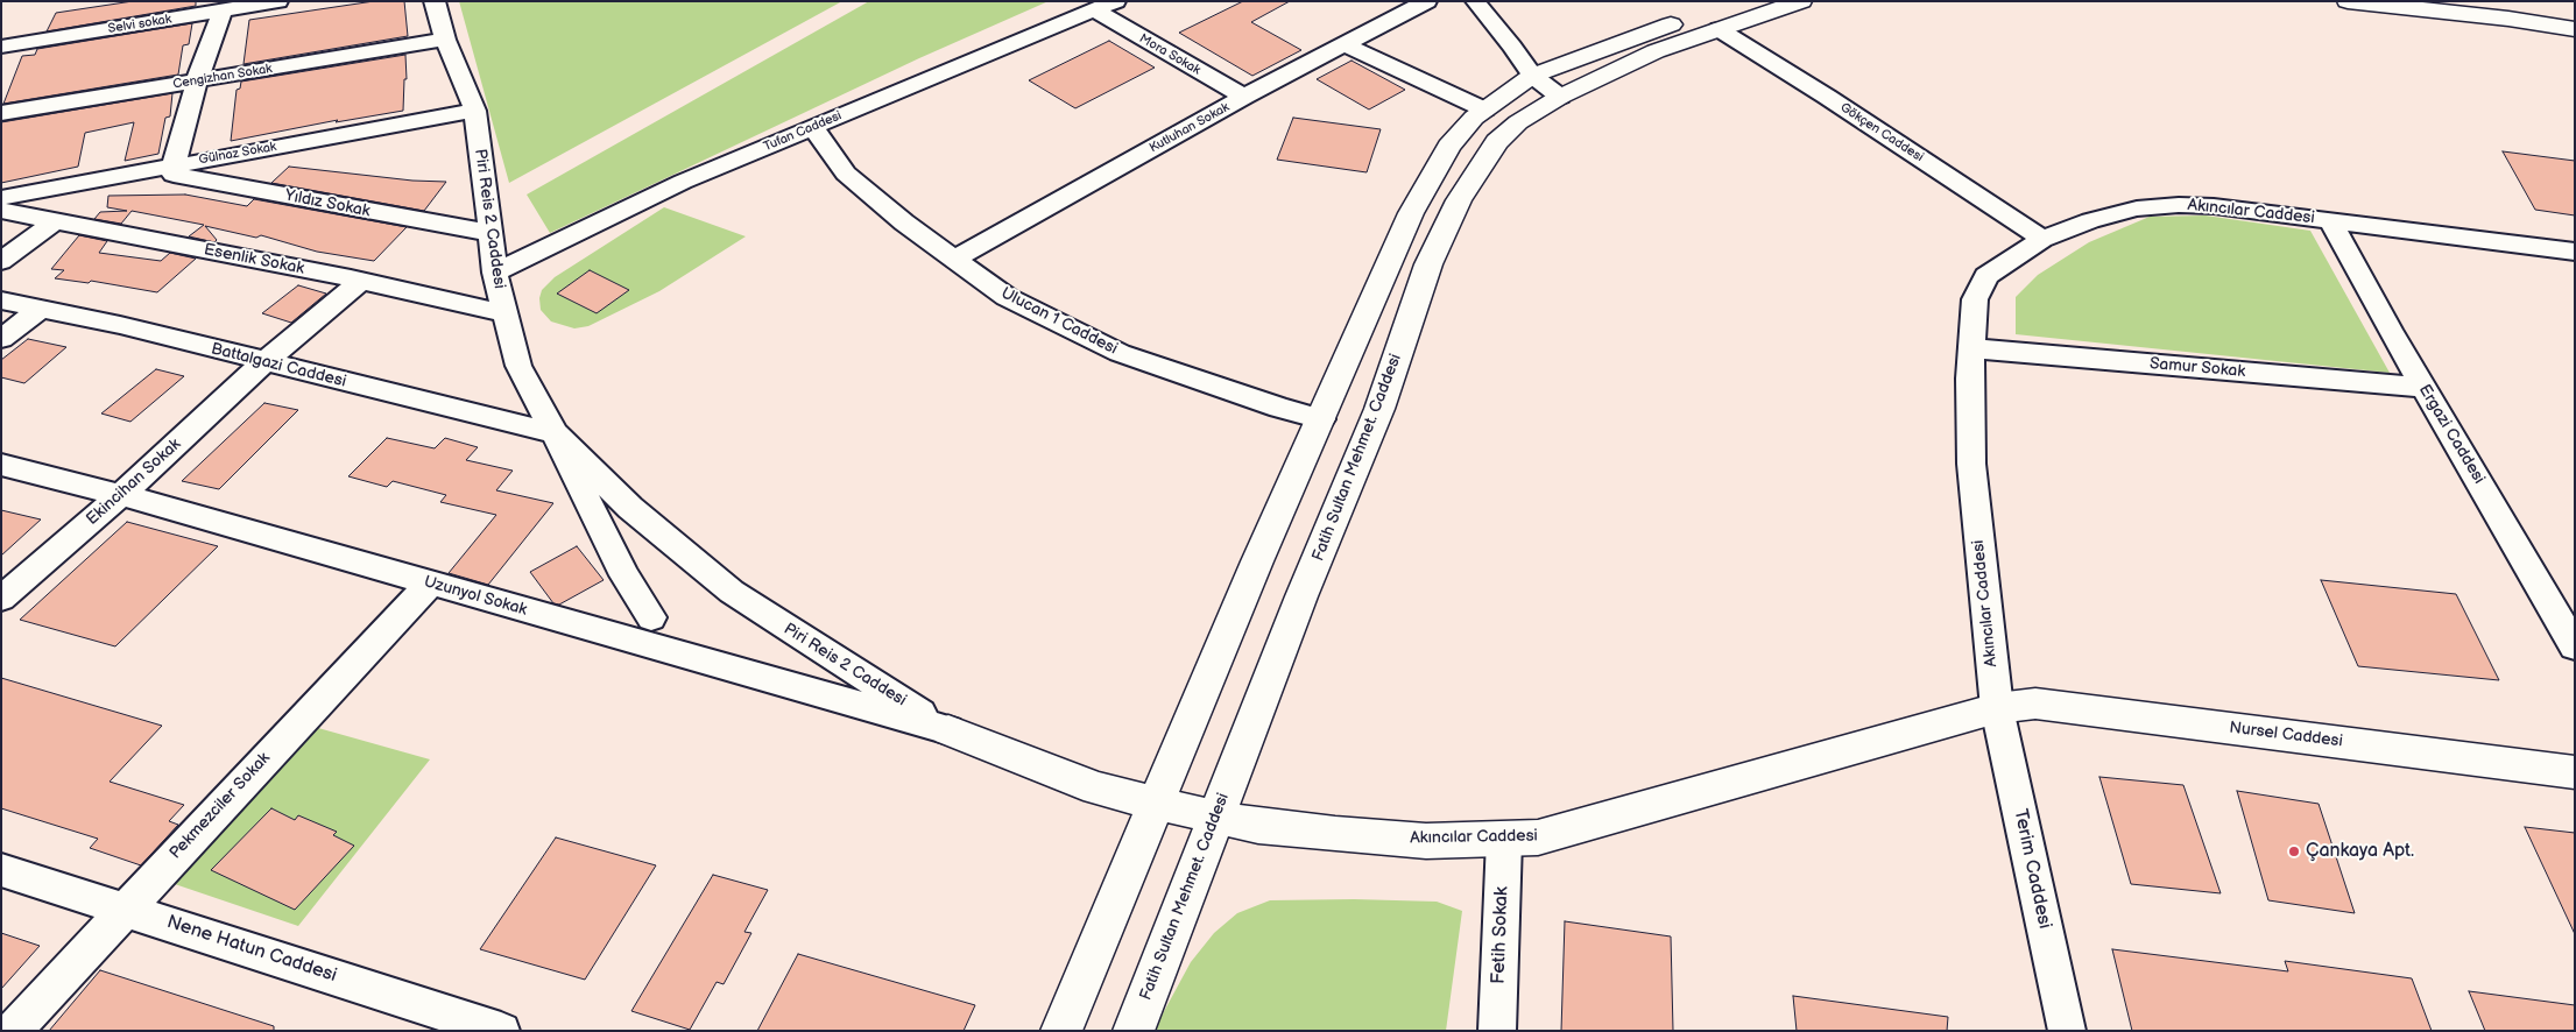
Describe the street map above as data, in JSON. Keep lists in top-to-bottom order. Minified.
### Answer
{"streets":{"street":["Selvi sokak","Mora Sokak","Cengizhan Sokak","Kutluhan Sokak","Tufan Caddesi","Gökçen Caddesi","Gülnaz Sokak","Yıldız Sokak","Akıncılar Caddesi","Piri Reis 2 Caddesi","Esenlik Sokak","Ulucan 1 Caddesi","Battalgazi Caddesi","Samur Sokak","Ergazi Caddesi","Fatih Sultan Mehmet. Caddesi","Ekincihan Sokak","Uzunyol Sokak","Nursel Caddesi","Pekmezciler Sokak","Terim Caddesi","Fetih Sokak","Nene Hatun Caddesi"]},"crossings":[["Mora Sokak","Kutluhan Sokak"],["Mora Sokak","Tufan Caddesi"],["Cengizhan Sokak","Piri Reis 2 Caddesi"],["Kutluhan Sokak","Ulucan 1 Caddesi"],["Tufan Caddesi","Piri Reis 2 Caddesi"],["Tufan Caddesi","Ulucan 1 Caddesi"],["Gökçen Caddesi","Akıncılar Caddesi"],["Gökçen Caddesi","Fatih Sultan Mehmet. Caddesi"],["Gülnaz Sokak","Yıldız Sokak"],["Gülnaz Sokak","Piri Reis 2 Caddesi"],["Yıldız Sokak","Piri Reis 2 Caddesi"],["Akıncılar Caddesi","Piri Reis 2 Caddesi"],["Akıncılar Caddesi","Samur Sokak"],["Akıncılar Caddesi","Ergazi Caddesi"],["Akıncılar Caddesi","Fatih Sultan Mehmet. Caddesi"],["Akıncılar Caddesi","Nursel Caddesi"],["Akıncılar Caddesi","Terim Caddesi"],["Akıncılar Caddesi","Fetih Sokak"],["Piri Reis 2 Caddesi","Esenlik Sokak"],["Piri Reis 2 Caddesi","Battalgazi Caddesi"],["Piri Reis 2 Caddesi","Fatih Sultan Mehmet. Caddesi"],["Piri Reis 2 Caddesi","Uzunyol Sokak"],["Esenlik Sokak","Ekincihan Sokak"],["Ulucan 1 Caddesi","Fatih Sultan Mehmet. Caddesi"],["Battalgazi Caddesi","Ekincihan Sokak"],["Samur Sokak","Ergazi Caddesi"],["Ekincihan Sokak","Uzunyol Sokak"],["Uzunyol Sokak","Pekmezciler Sokak"],["Nursel Caddesi","Terim Caddesi"],["Pekmezciler Sokak","Nene Hatun Caddesi"]],"places":["Çankaya Apt."]}
